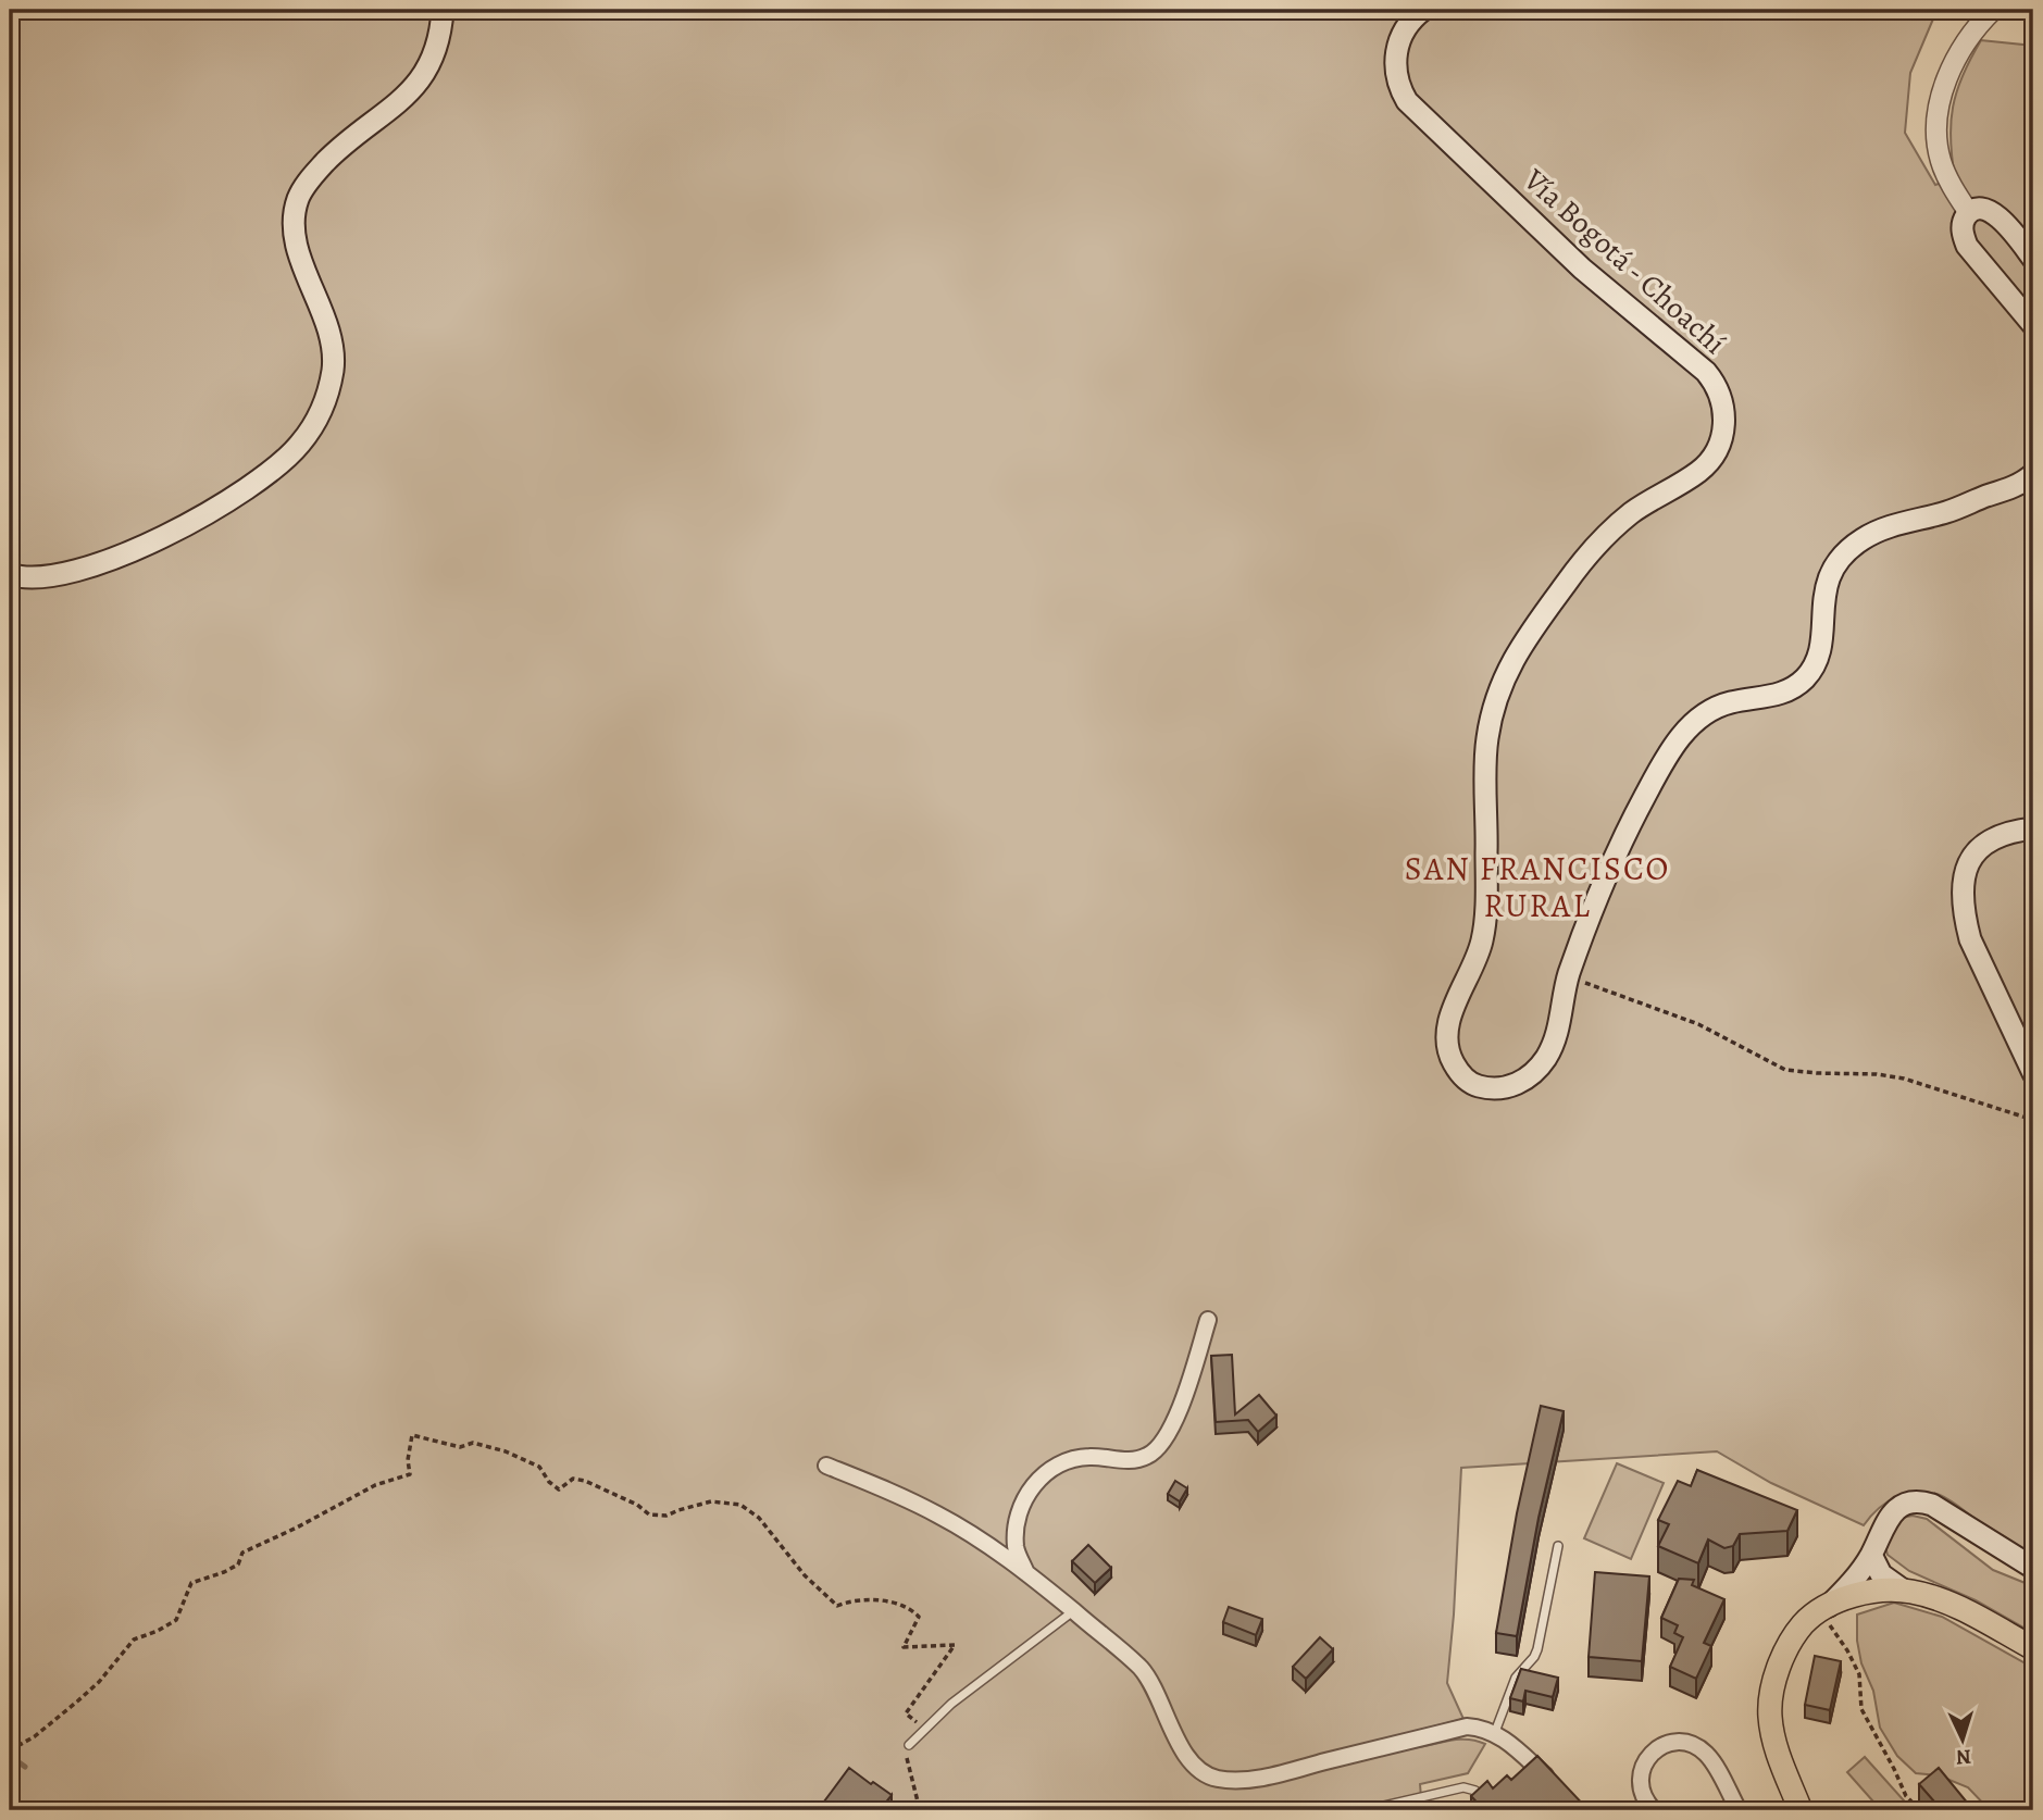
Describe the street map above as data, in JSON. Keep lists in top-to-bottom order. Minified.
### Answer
{"streets":{"main road":["Vía Bogotá - Choachí"]},"districts":["SAN FRANCISCO RURAL"],"north":"bottom"}
